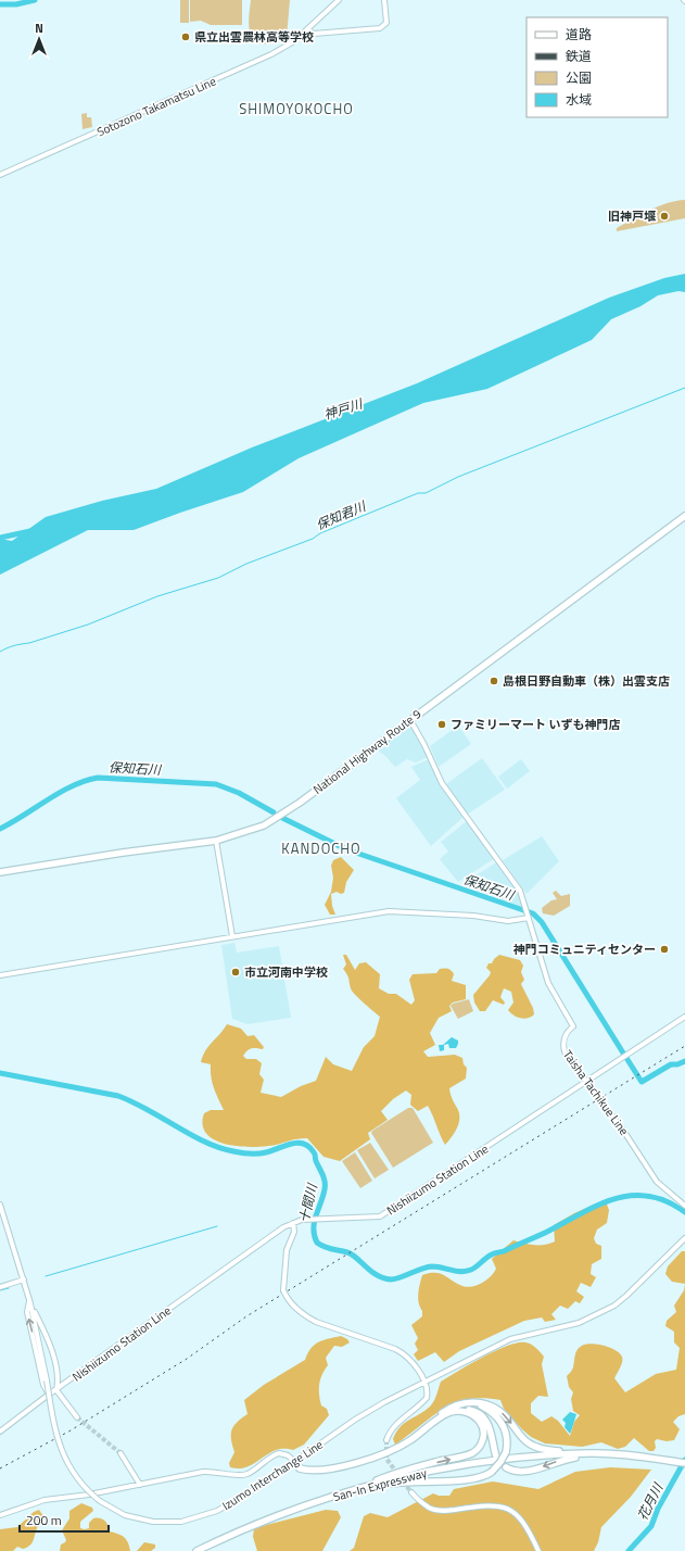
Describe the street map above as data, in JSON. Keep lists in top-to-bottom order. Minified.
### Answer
{"streets":{"highway":["National Highway Route 9","San-In Expressway"],"main road":["Sotozono Takamatsu Line","Taisha Tachikue Line","Nishiizumo Station Line","Izumo Interchange Line"]},"crossings":[["National Highway Route 9","Taisha Tachikue Line"],["Taisha Tachikue Line","Nishiizumo Station Line"]],"districts":["SHIMOYOKOCHO","KANDOCHO"],"water":["神戸川","保知君川","保知石川","十間川","花月川"],"places":["県立出雲農林高等学校","旧神戸堰","島根日野自動車（株）出雲支店","ファミリーマート いずも神門店","神門コミュニティセンター","市立河南中学校"],"legend":["道路","鉄道","公園","水域"],"scale_bar":"200 m","north":"top"}
